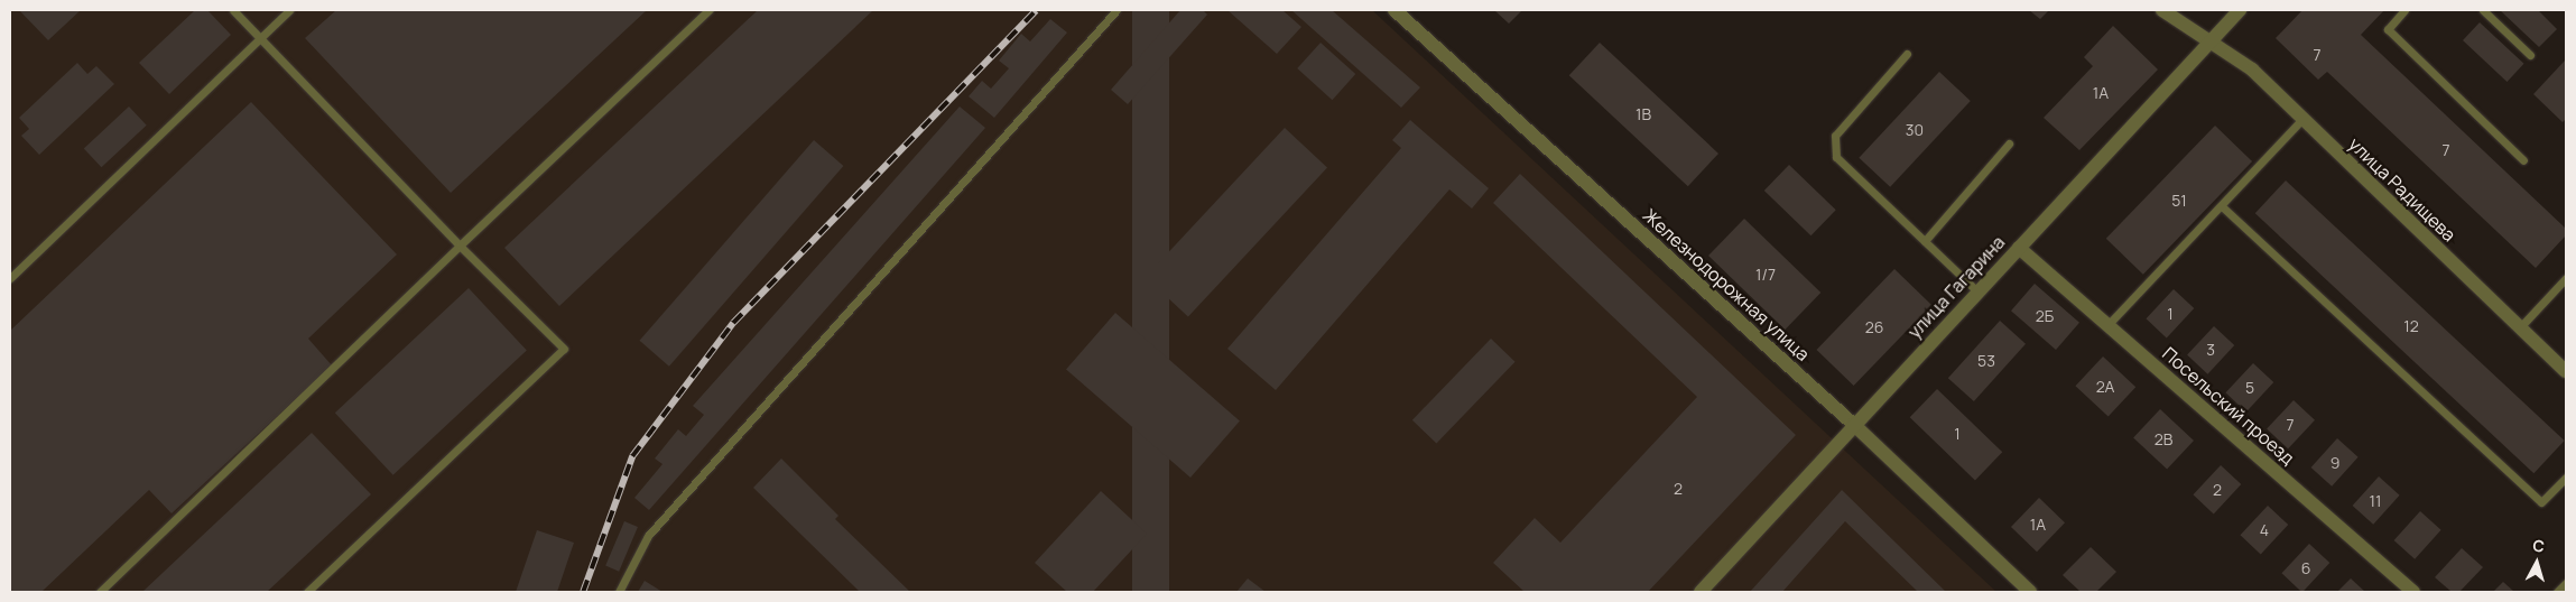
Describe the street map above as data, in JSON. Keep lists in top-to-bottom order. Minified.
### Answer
{"streets":{"street":["улица Радищева","Железнодорожная улица","улица Гагарина","Посельский проезд"]},"crossings":[["улица Радищева","улица Гагарина"],["Железнодорожная улица","улица Гагарина"],["улица Гагарина","Посельский проезд"]],"house_numbers":["7","1А","1В","30","7","51","1/7","1","2Б","12","26","3","53","2А","5","7","1","2В","9","2","2","11","1А","4","6"],"north":"top"}
